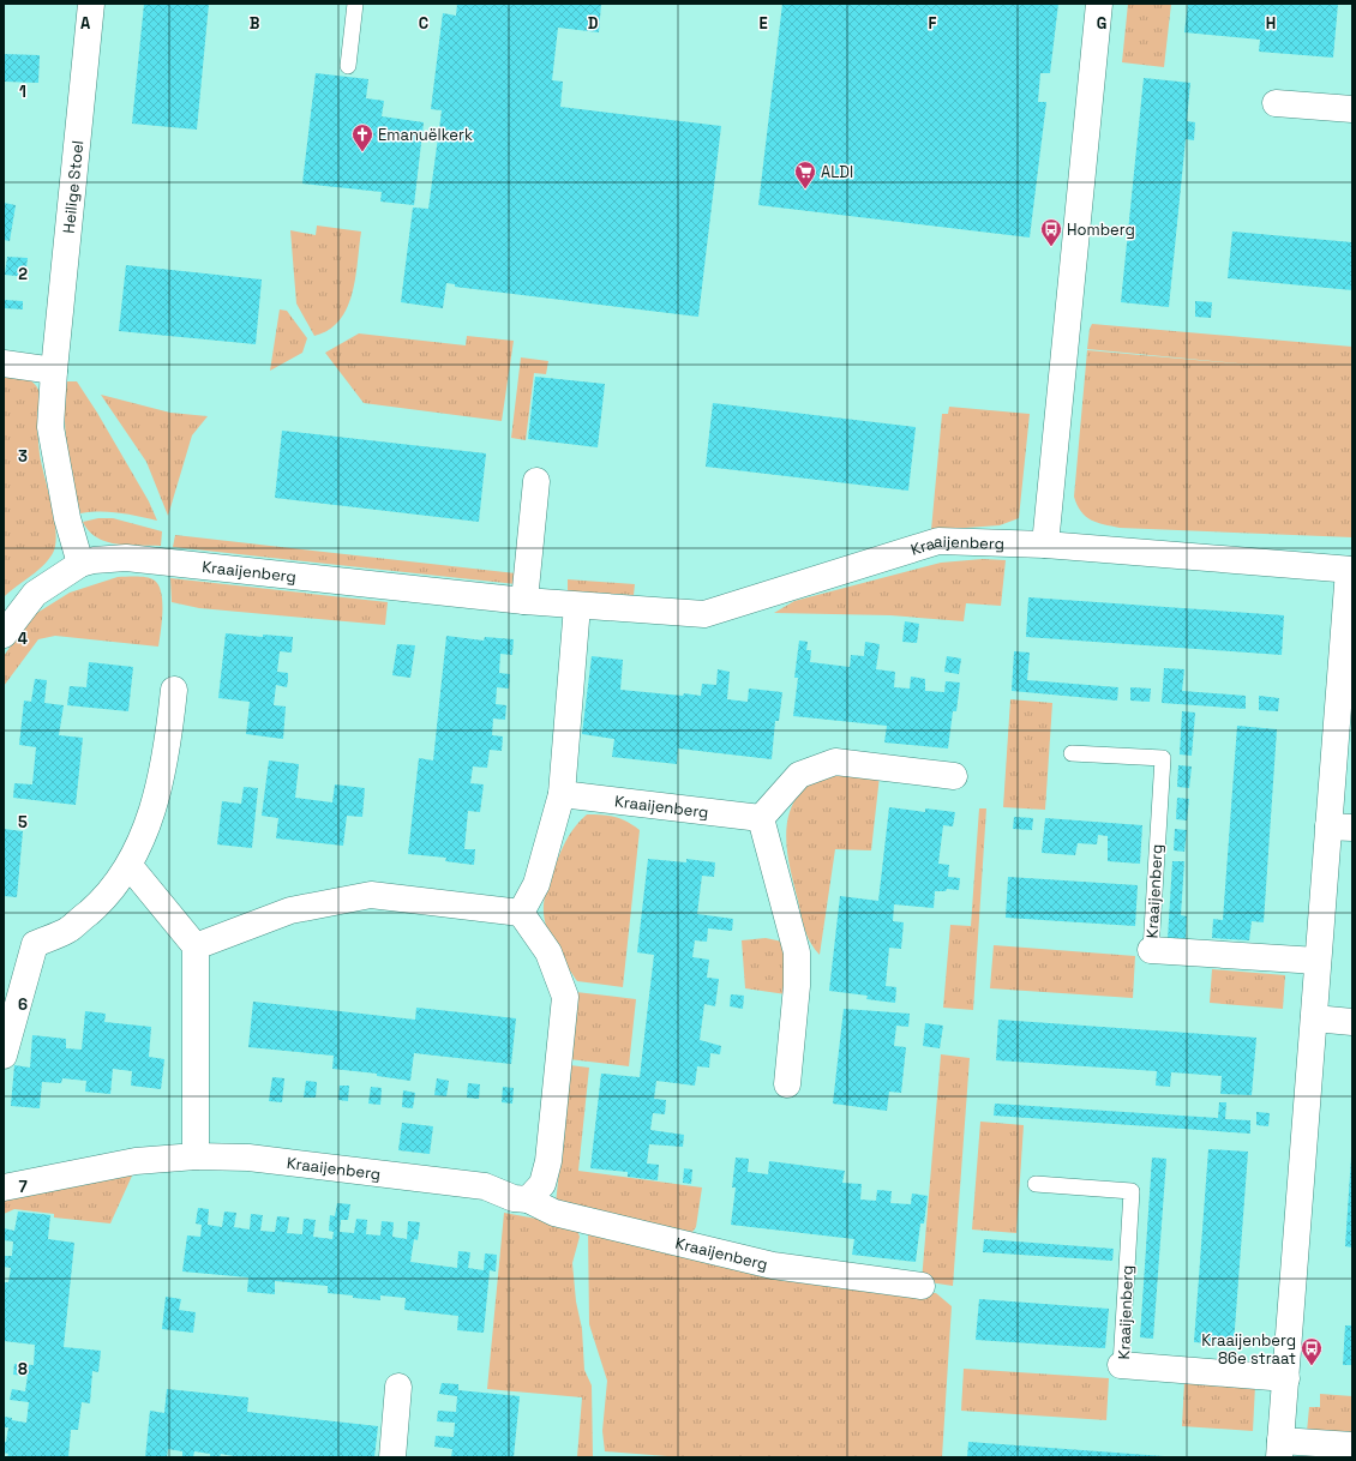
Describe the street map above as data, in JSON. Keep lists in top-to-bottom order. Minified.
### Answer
{"streets":{"street":["Heilige Stoel","Kraaijenberg"]},"crossings":[["Heilige Stoel","Kraaijenberg"]],"places":{"church":["Emanuëlkerk"],"supermarket":["ALDI"],"bus stop":["Homberg","Kraaijenberg 86e straat"]},"grid":{"columns":["A","B","C","D","E","F","G","H"],"rows":["1","2","3","4","5","6","7","8"]}}
